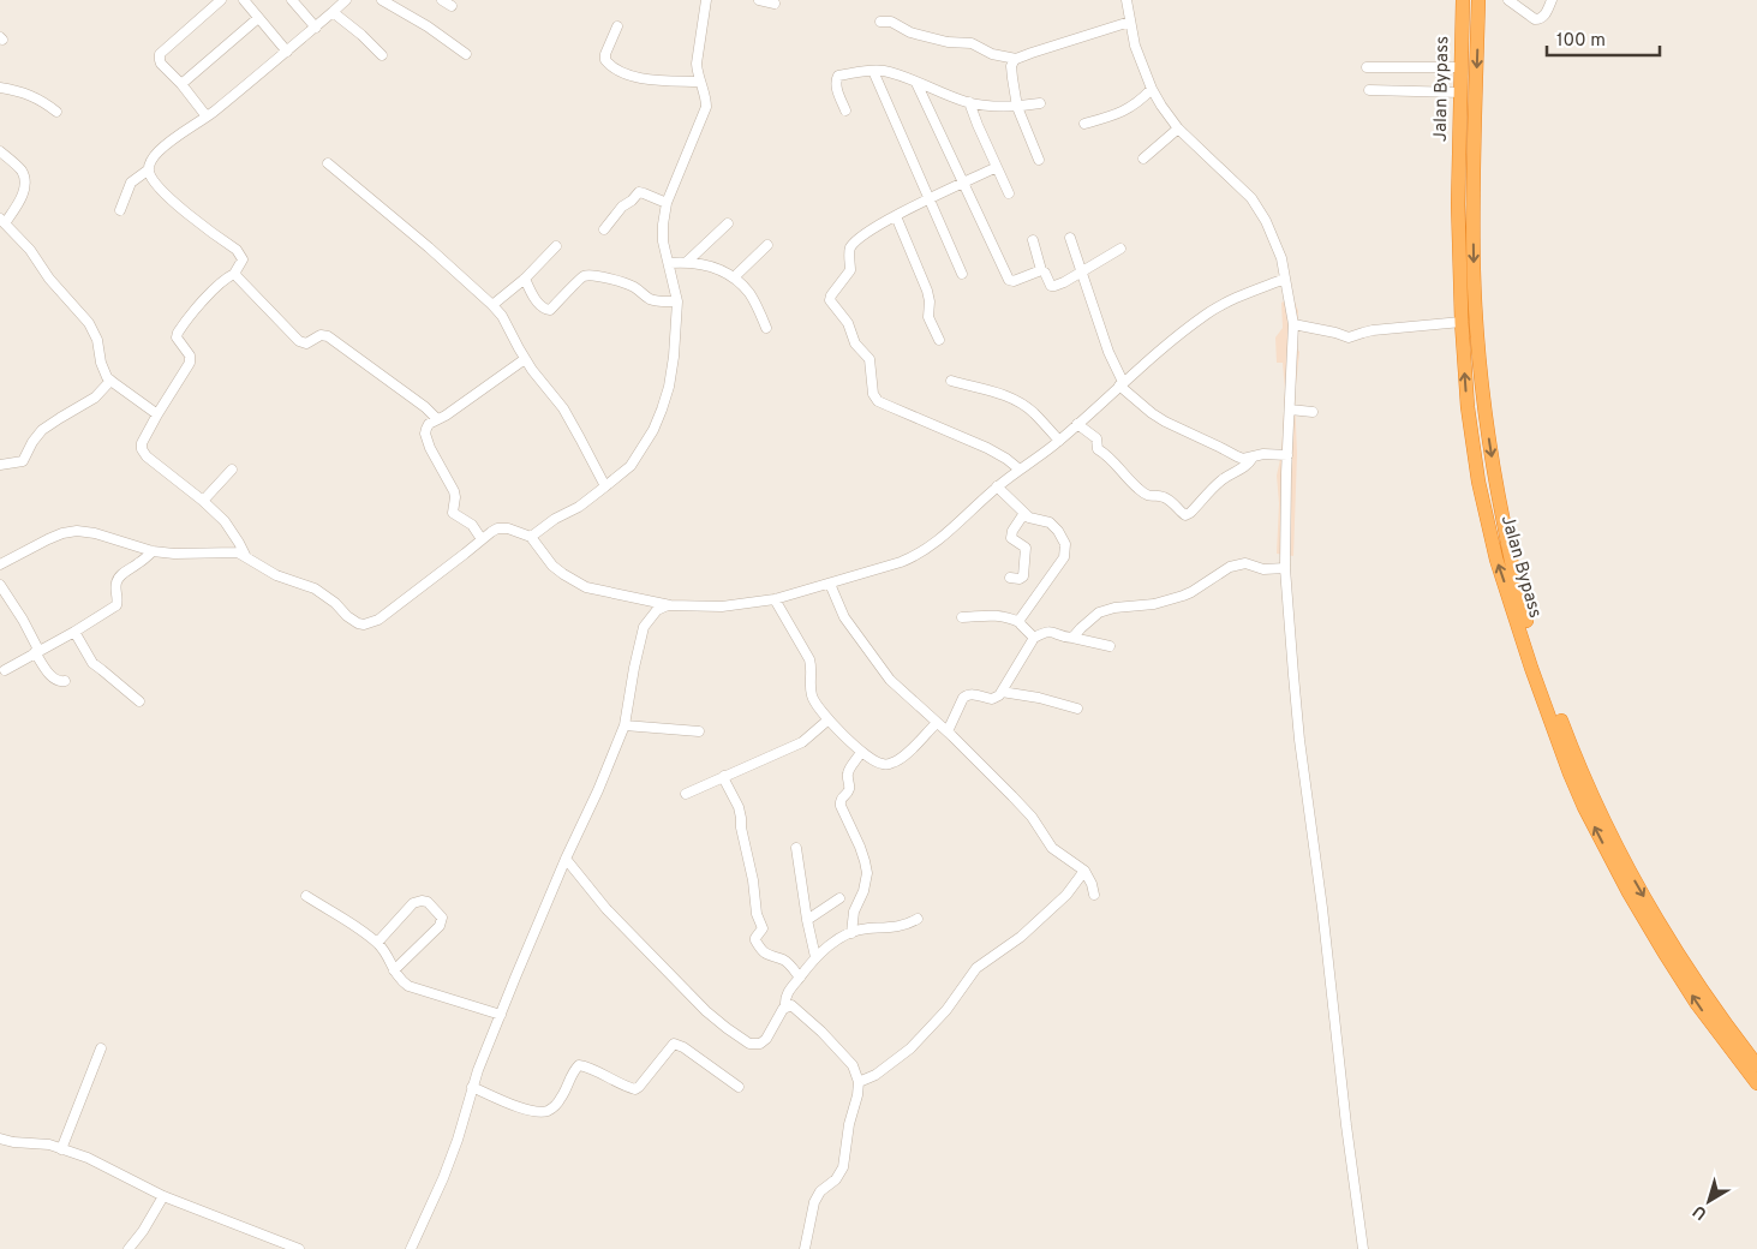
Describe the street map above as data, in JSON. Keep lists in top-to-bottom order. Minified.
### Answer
{"streets":{"highway":["Jalan Bypass"]},"scale_bar":"100 m","north":"bottom left"}
